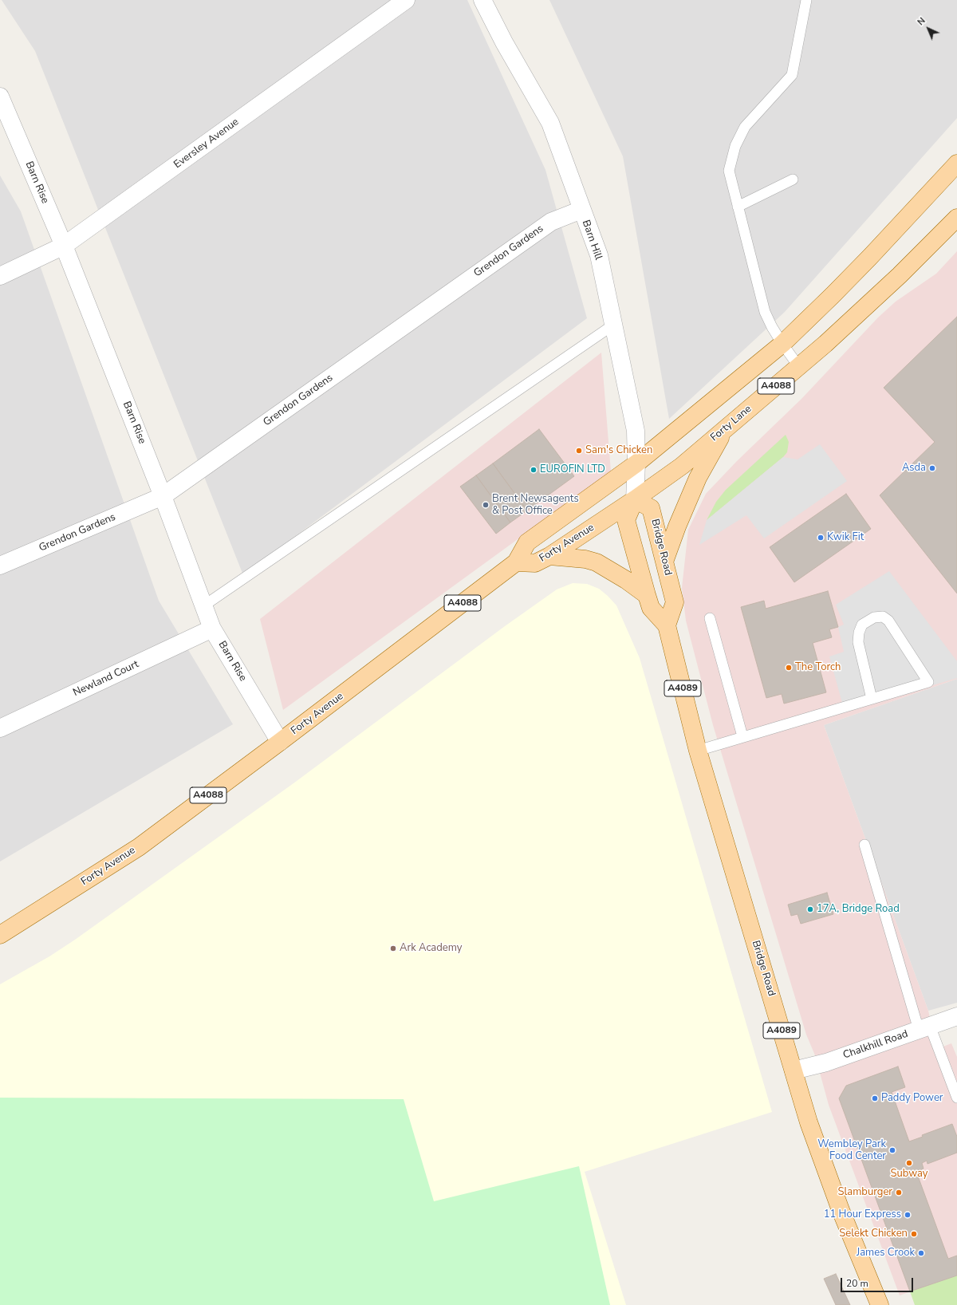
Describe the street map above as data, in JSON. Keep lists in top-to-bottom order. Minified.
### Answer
{"streets":{"main road":["A4088","Forty Lane","Forty Avenue","Bridge Road","A4089"],"street":["Eversley Avenue","Barn Rise","Barn Hill","Grendon Gardens","Newland Court","Chalkhill Road"]},"crossings":[["Eversley Avenue","Barn Rise"],["Barn Rise","Grendon Gardens"],["Barn Rise","Forty Avenue"],["Barn Rise","Newland Court"],["Barn Hill","Grendon Gardens"],["Barn Hill","Forty Lane"],["Barn Hill","Forty Avenue"],["Barn Hill","Bridge Road"],["Forty Lane","Forty Avenue"],["Forty Lane","Bridge Road"],["Forty Avenue","Bridge Road"],["Bridge Road","Chalkhill Road"]],"places":["Sam's Chicken","Asda","EUROFIN LTD","Brent Newsagents & Post Office","Kwik Fit","The Torch","17A, Bridge Road","Ark Academy","Paddy Power","Wembley Park Food Center","Subway","Slamburger","11 Hour Express","Selekt Chicken","James Crook"],"scale_bar":"20 m","north":"top left"}
